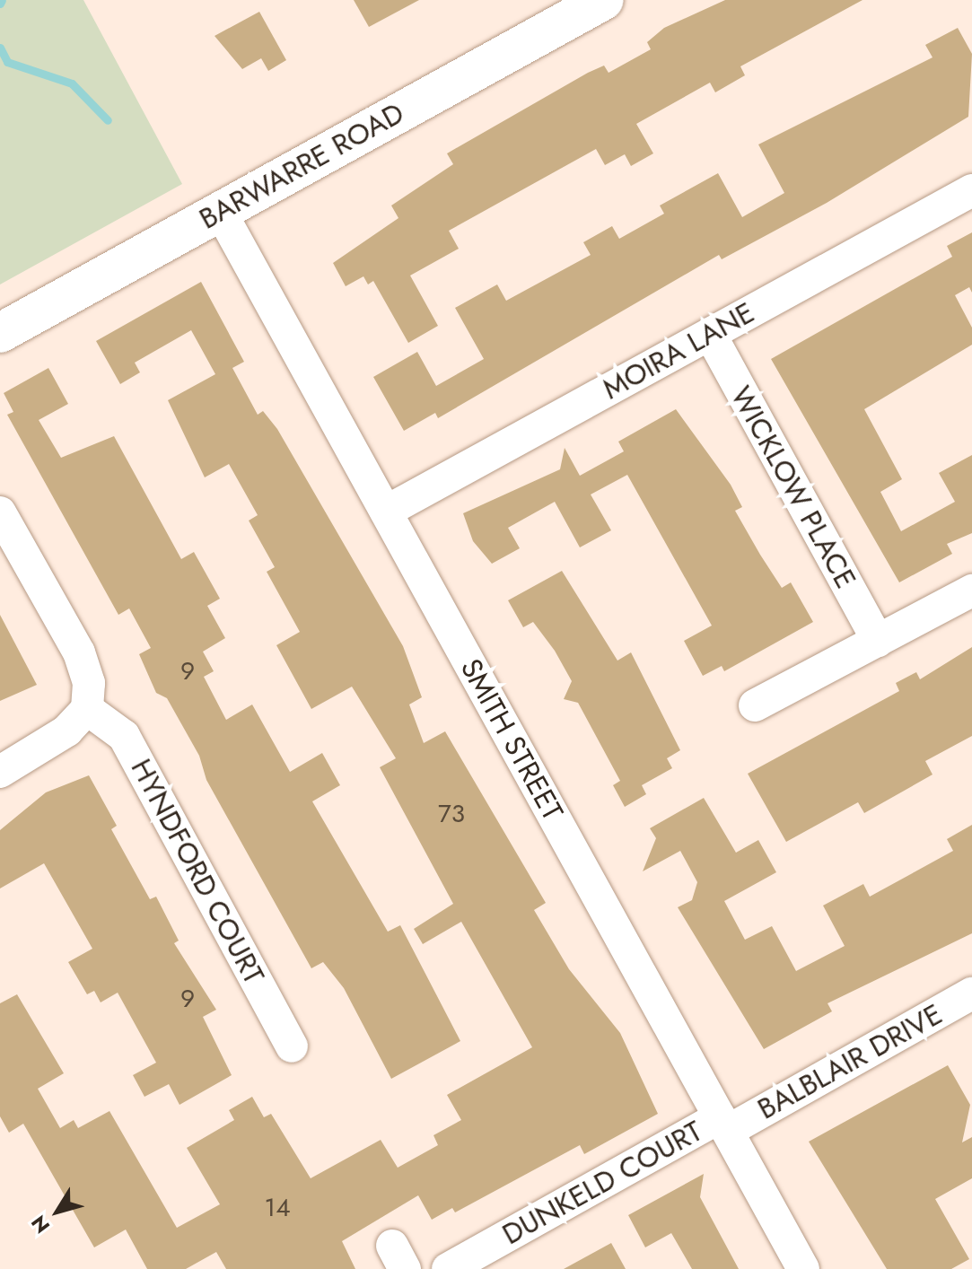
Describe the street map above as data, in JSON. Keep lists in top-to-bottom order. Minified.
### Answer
{"streets":{"street":["BARWARRE ROAD","MOIRA LANE","WICKLOW PLACE","SMITH STREET","HYNDFORD COURT","BALBLAIR DRIVE","DUNKELD COURT"]},"crossings":[["BARWARRE ROAD","SMITH STREET"],["MOIRA LANE","WICKLOW PLACE"],["MOIRA LANE","SMITH STREET"],["SMITH STREET","BALBLAIR DRIVE"],["SMITH STREET","DUNKELD COURT"],["BALBLAIR DRIVE","DUNKELD COURT"]],"house_numbers":["9","73","9","14"],"north":"bottom left"}
